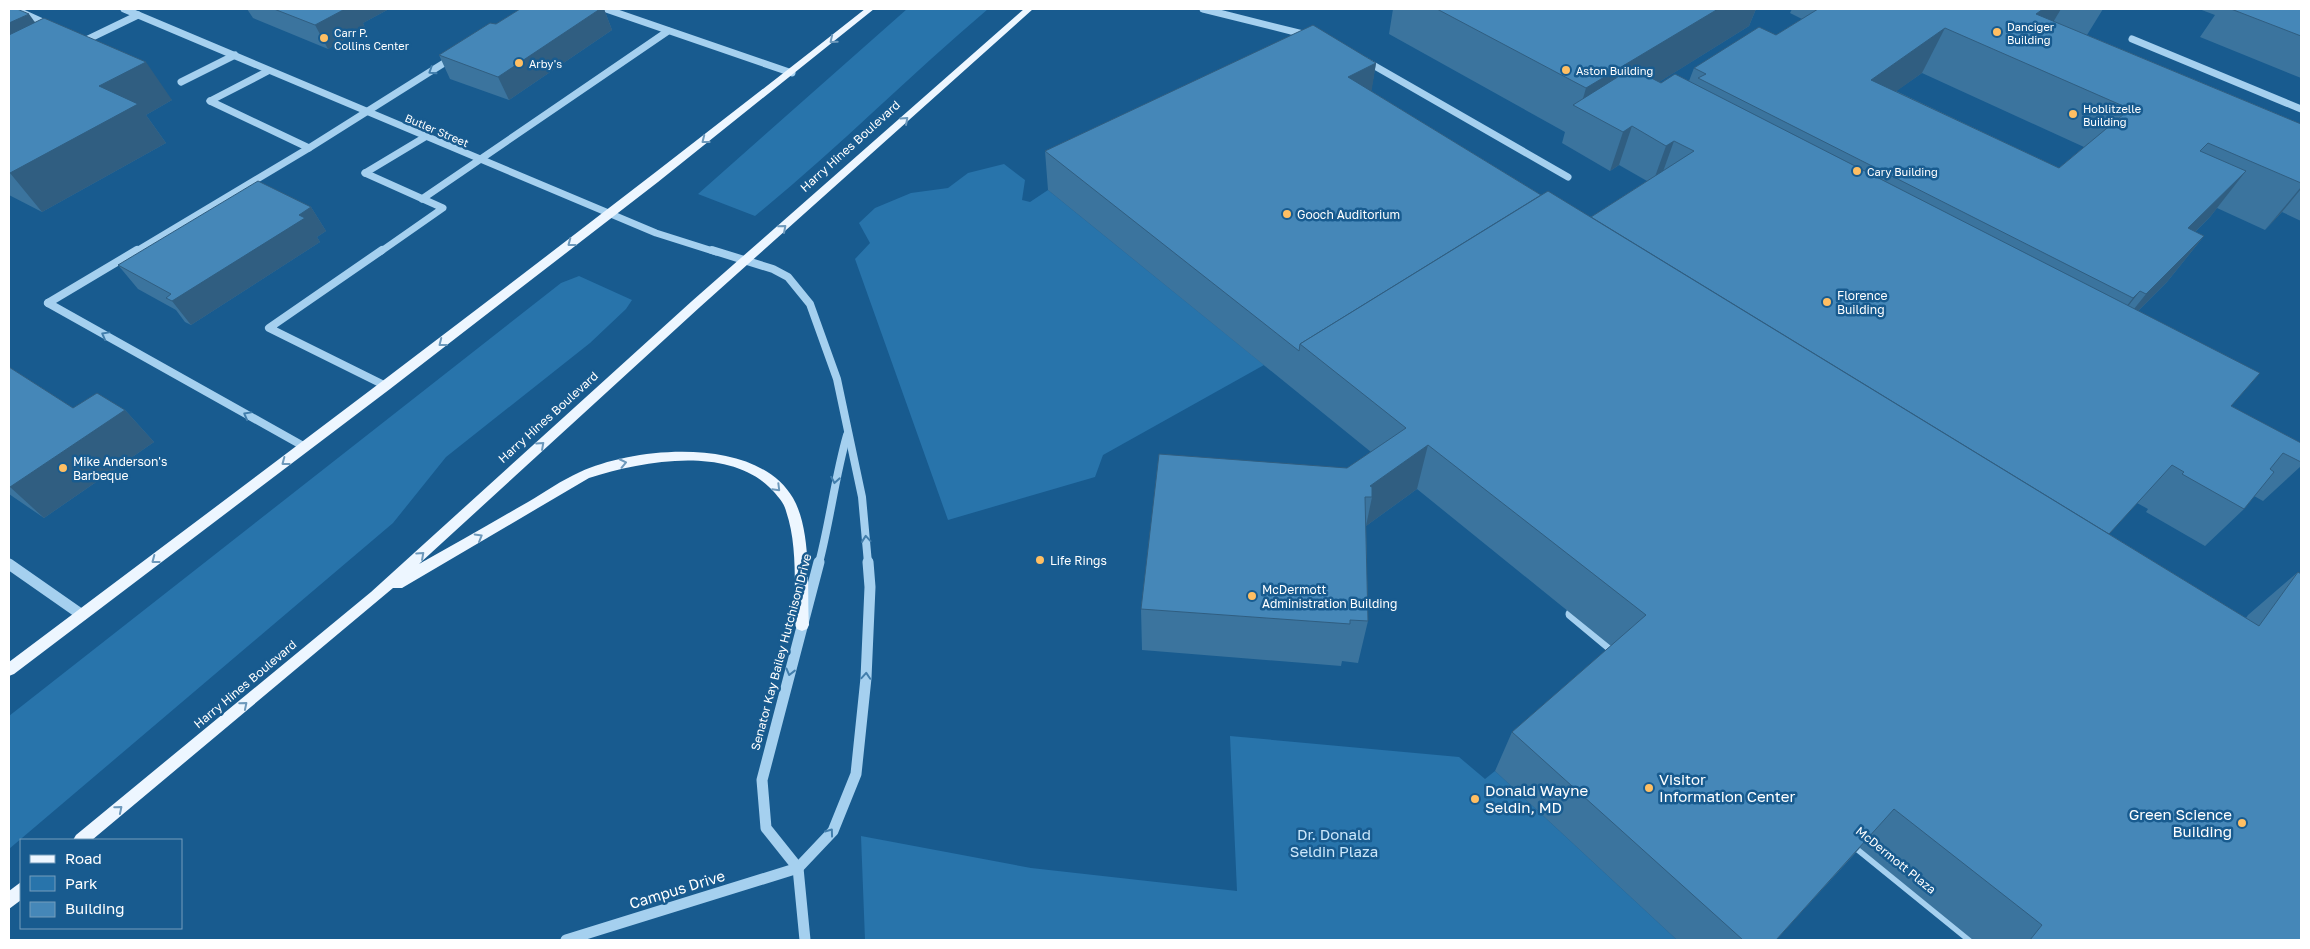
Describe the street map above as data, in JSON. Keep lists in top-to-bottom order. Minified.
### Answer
{"streets":{"main road":["Harry Hines Boulevard"],"street":["Butler Street","Senator Kay Bailey Hutchison Drive","McDermott Plaza","Campus Drive"]},"crossings":[["Butler Street","Harry Hines Boulevard"],["Butler Street","Senator Kay Bailey Hutchison Drive"],["Harry Hines Boulevard","Senator Kay Bailey Hutchison Drive"],["Senator Kay Bailey Hutchison Drive","Campus Drive"]],"one_way":["Harry Hines Boulevard"],"parks":["Dr. Donald Seldin Plaza"],"places":["Danciger Building","Carr P. Collins Center","Arby's","Aston Building","Hoblitzelle Building","Cary Building","Gooch Auditorium","Florence Building","Mike Anderson's Barbeque","Life Rings","McDermott Administration Building","Visitor Information Center","Donald Wayne Seldin, MD","Green Science Building"],"legend":["Road","Park","Building"]}
